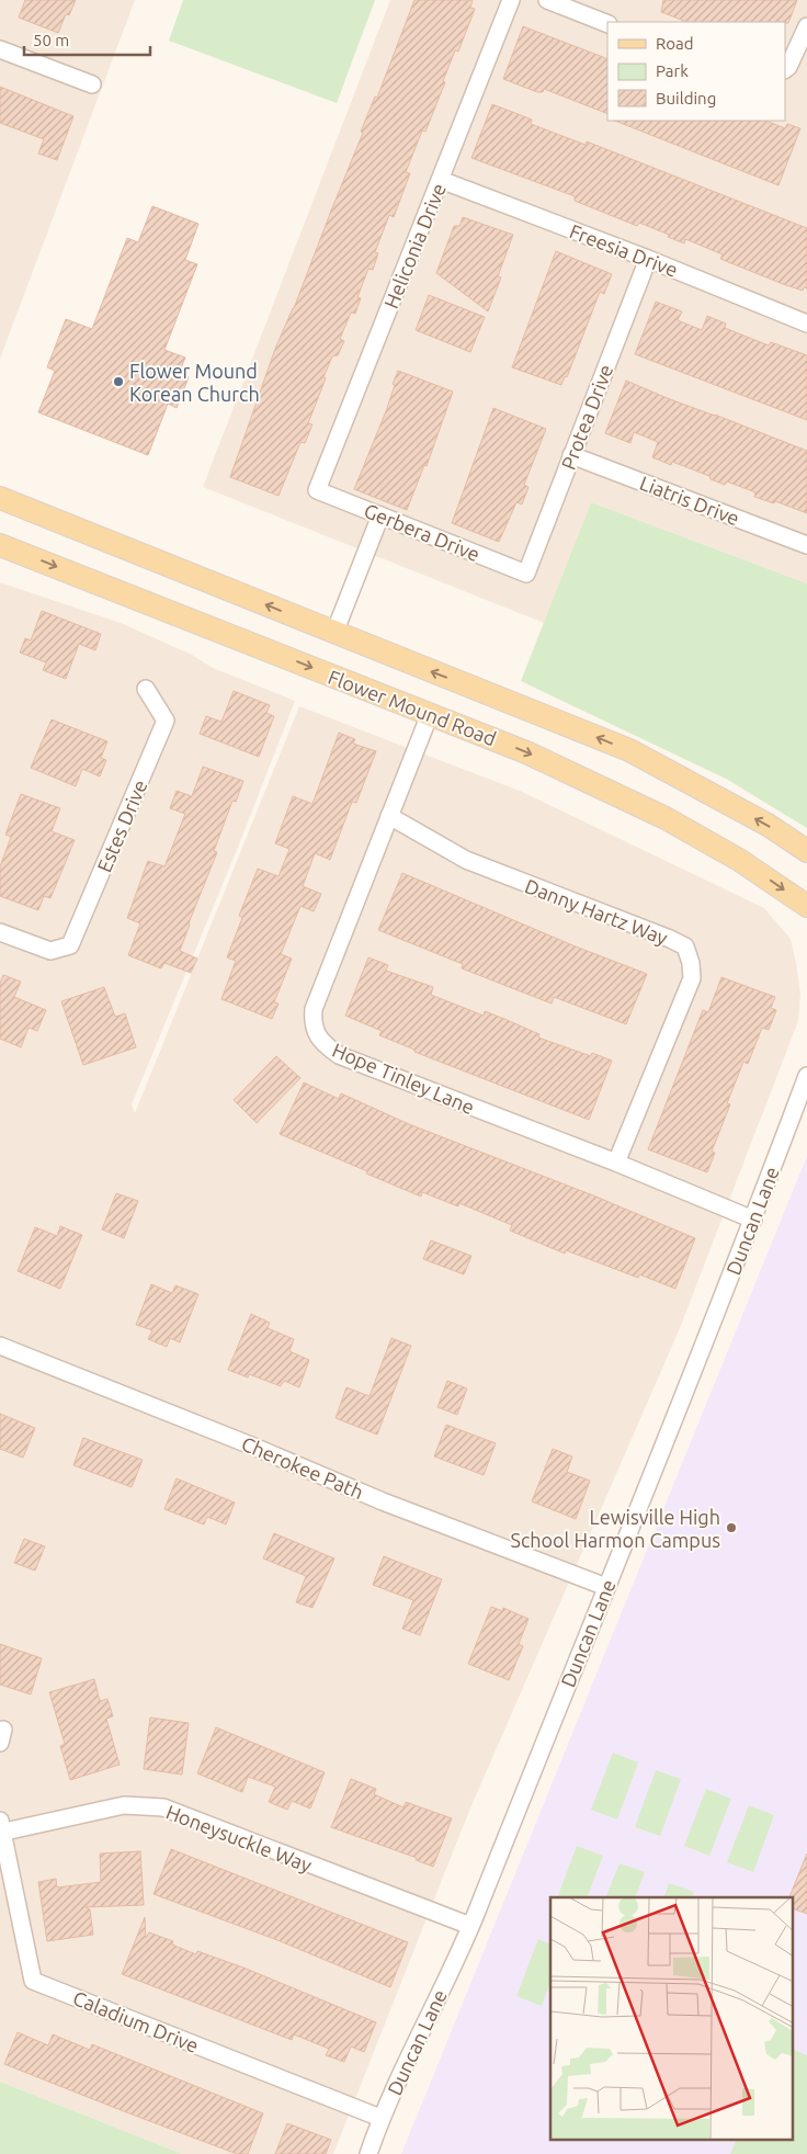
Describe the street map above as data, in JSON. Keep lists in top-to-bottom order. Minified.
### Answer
{"streets":{"main road":["Flower Mound Road"],"street":["Heliconia Drive","Freesia Drive","Protea Drive","Liatris Drive","Gerbera Drive","Estes Drive","Danny Hartz Way","Hope Tinley Lane","Duncan Lane","Cherokee Path","Honeysuckle Way","Caladium Drive"]},"crossings":[["Heliconia Drive","Freesia Drive"],["Heliconia Drive","Gerbera Drive"],["Freesia Drive","Protea Drive"],["Protea Drive","Liatris Drive"],["Protea Drive","Gerbera Drive"],["Flower Mound Road","Hope Tinley Lane"],["Danny Hartz Way","Hope Tinley Lane"],["Hope Tinley Lane","Duncan Lane"],["Duncan Lane","Cherokee Path"],["Duncan Lane","Honeysuckle Way"],["Duncan Lane","Caladium Drive"],["Honeysuckle Way","Caladium Drive"]],"places":["Flower Mound Korean Church","Lewisville High School Harmon Campus"],"legend":["Road","Park","Building"],"scale_bar":"50 m"}
